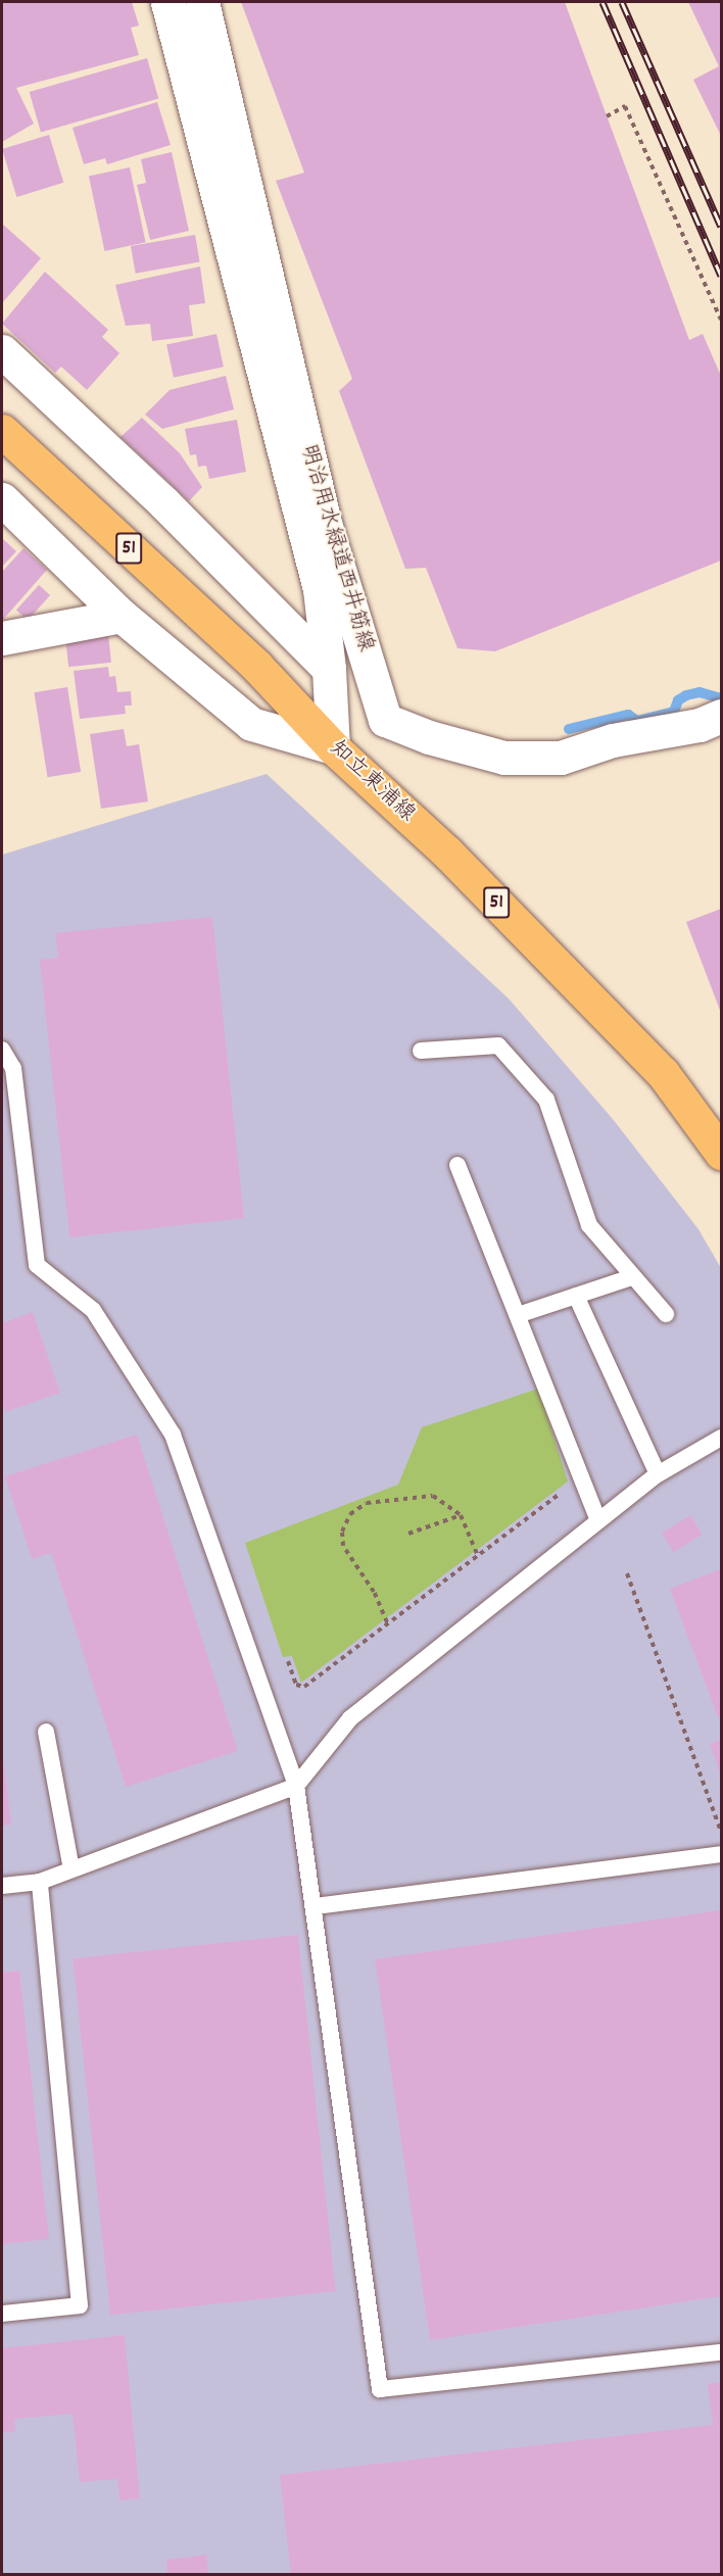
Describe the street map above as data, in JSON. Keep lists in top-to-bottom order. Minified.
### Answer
{"streets":{"main road":["51","知立東浦線"],"street":["明治用水緑道西井筋線"]}}
